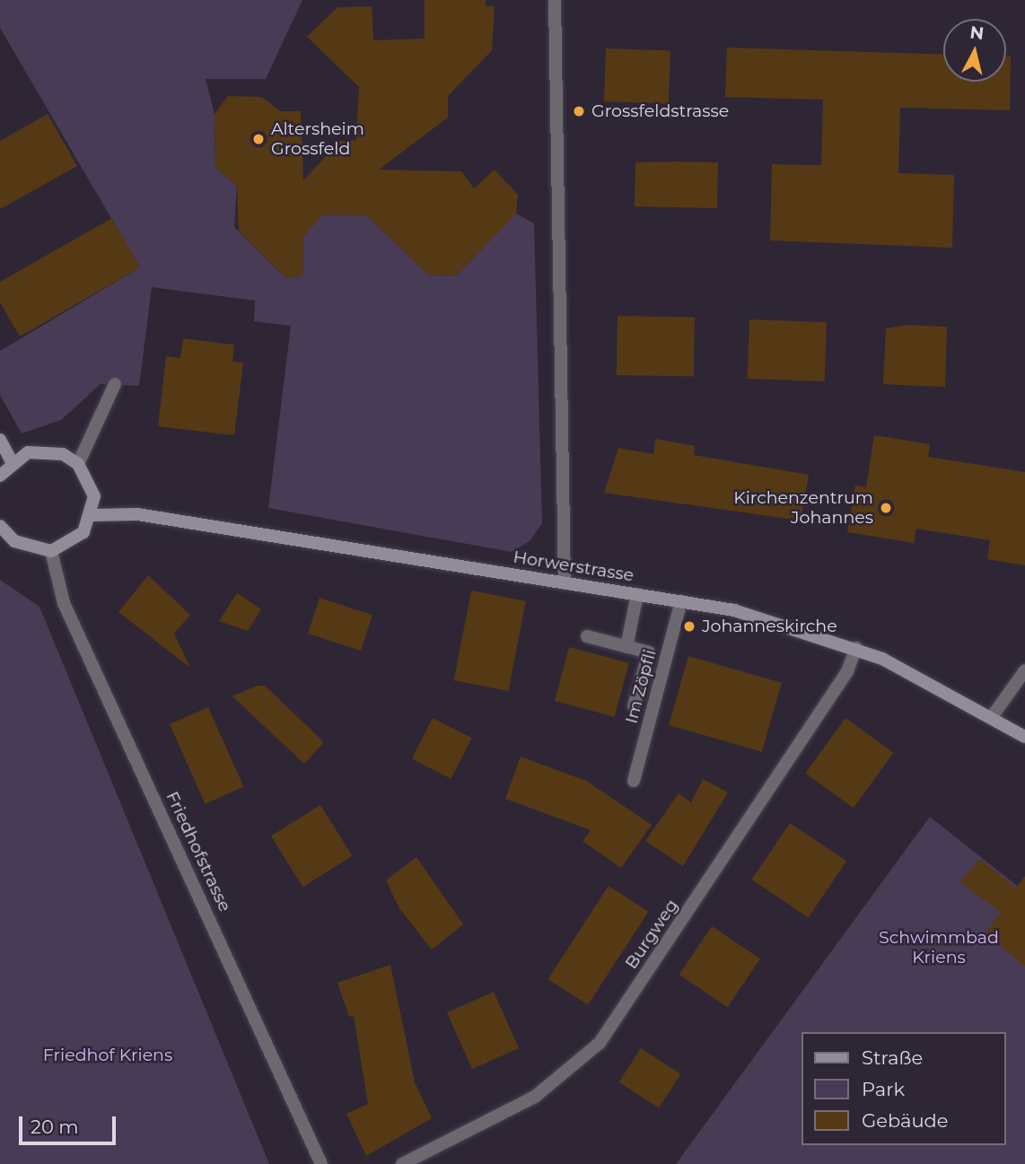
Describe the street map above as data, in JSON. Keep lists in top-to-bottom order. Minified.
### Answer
{"streets":{"street":["Horwerstrasse","Im Zöpfli","Friedhofstrasse","Burgweg"]},"crossings":[["Horwerstrasse","Im Zöpfli"],["Horwerstrasse","Burgweg"]],"parks":["Schwimmbad Kriens","Friedhof Kriens"],"places":["Grossfeldstrasse","Altersheim Grossfeld","Kirchenzentrum Johannes","Johanneskirche"],"legend":["Straße","Park","Gebäude"],"scale_bar":"20 m","north":"top"}
